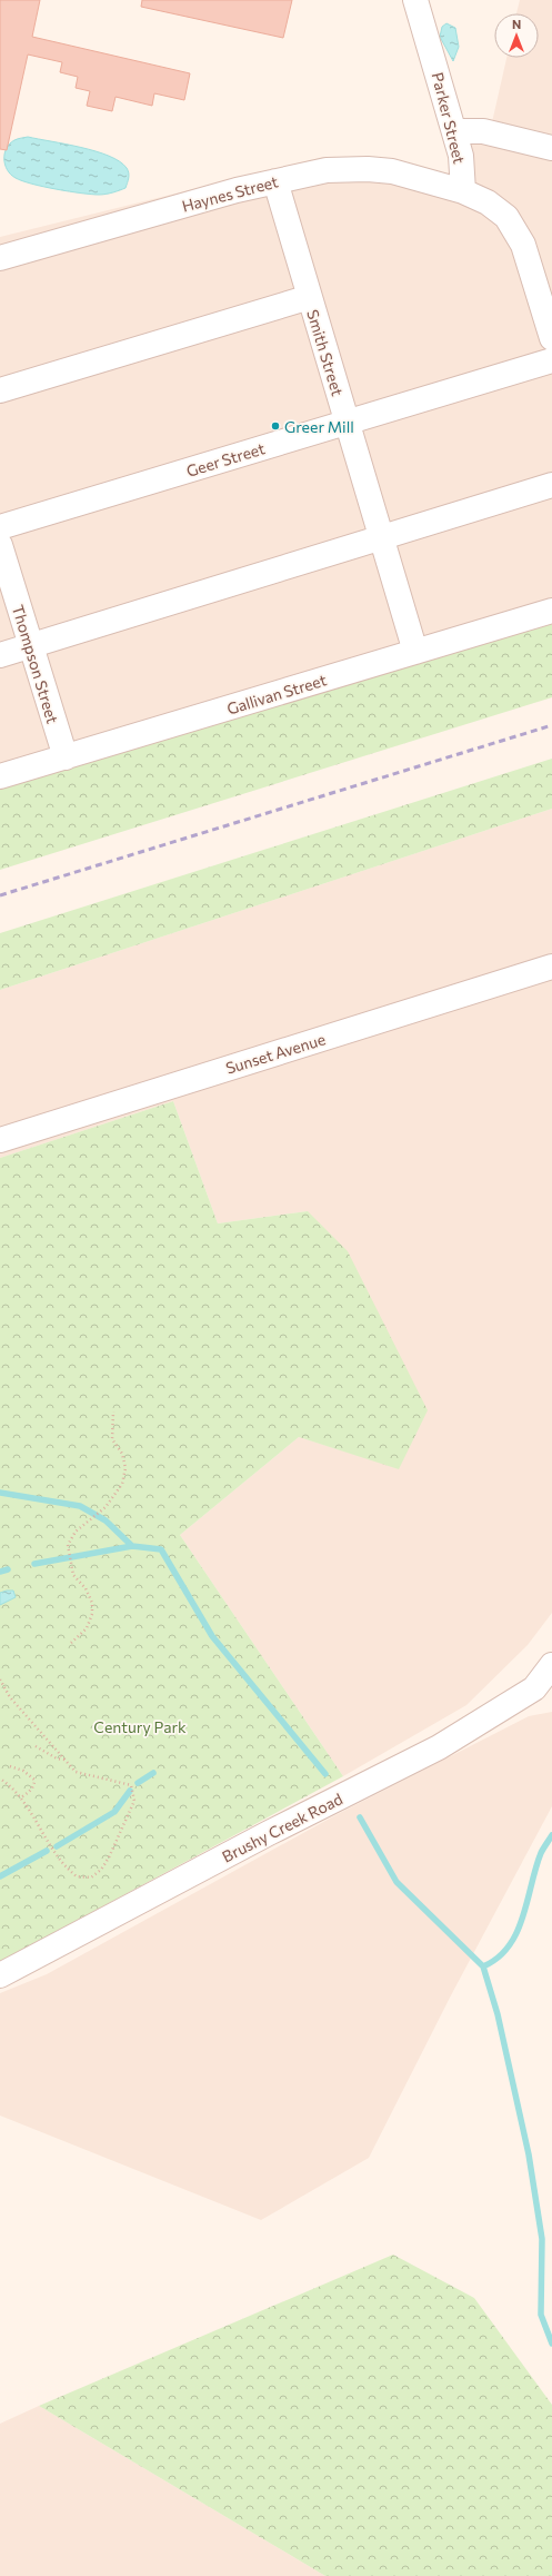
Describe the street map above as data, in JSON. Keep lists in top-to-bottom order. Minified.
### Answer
{"streets":{"street":["Parker Street","Haynes Street","Smith Street","Geer Street","Thompson Street","Gallivan Street","Sunset Avenue","Brushy Creek Road"]},"crossings":[["Parker Street","Haynes Street"],["Haynes Street","Smith Street"],["Smith Street","Geer Street"],["Smith Street","Gallivan Street"],["Thompson Street","Gallivan Street"]],"parks":["Century Park"],"places":["Greer Mill"],"north":"top"}
